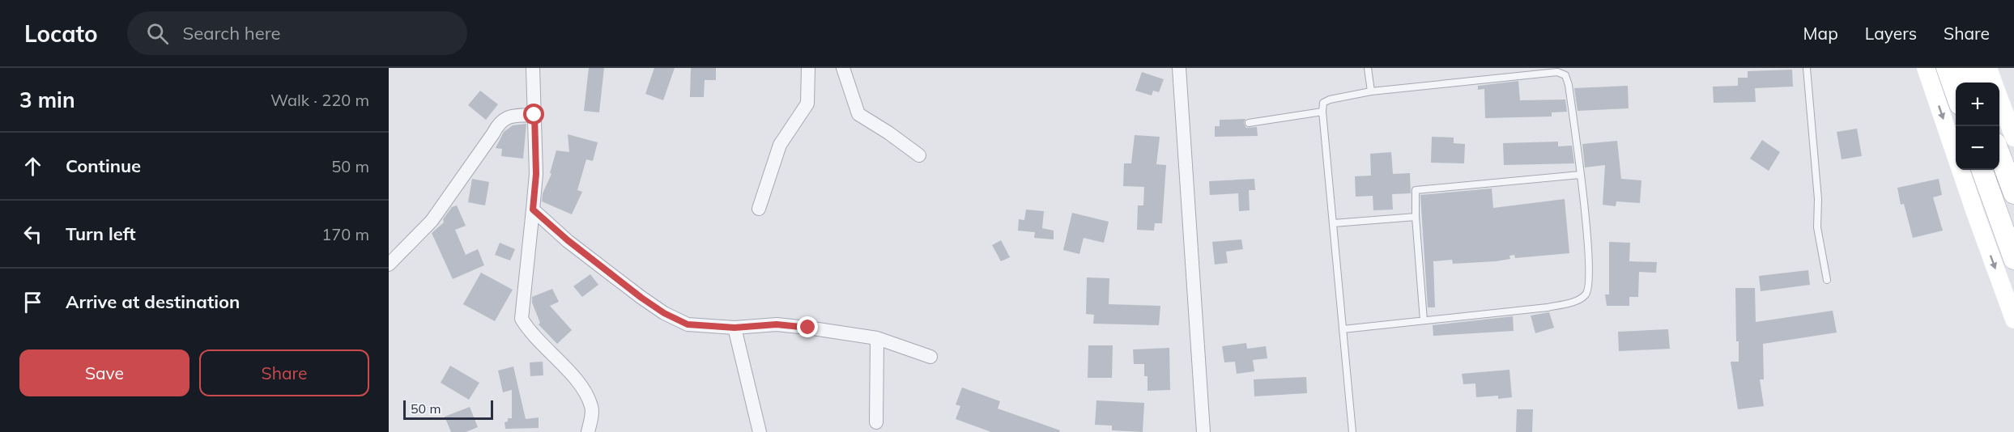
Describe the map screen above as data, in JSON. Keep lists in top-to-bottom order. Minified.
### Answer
{"scale_bar":"50 m","page":{"header":"Locato","search":"Search here","nav":["Map","Layers","Share"],"heading":["3 min","Walk · 220 m"],"map_buttons":["+","−"],"list":[["Continue","50 m"],["Turn left","170 m"],"Arrive at destination"],"buttons":["Save","Share"],"scale":"50 m"}}
